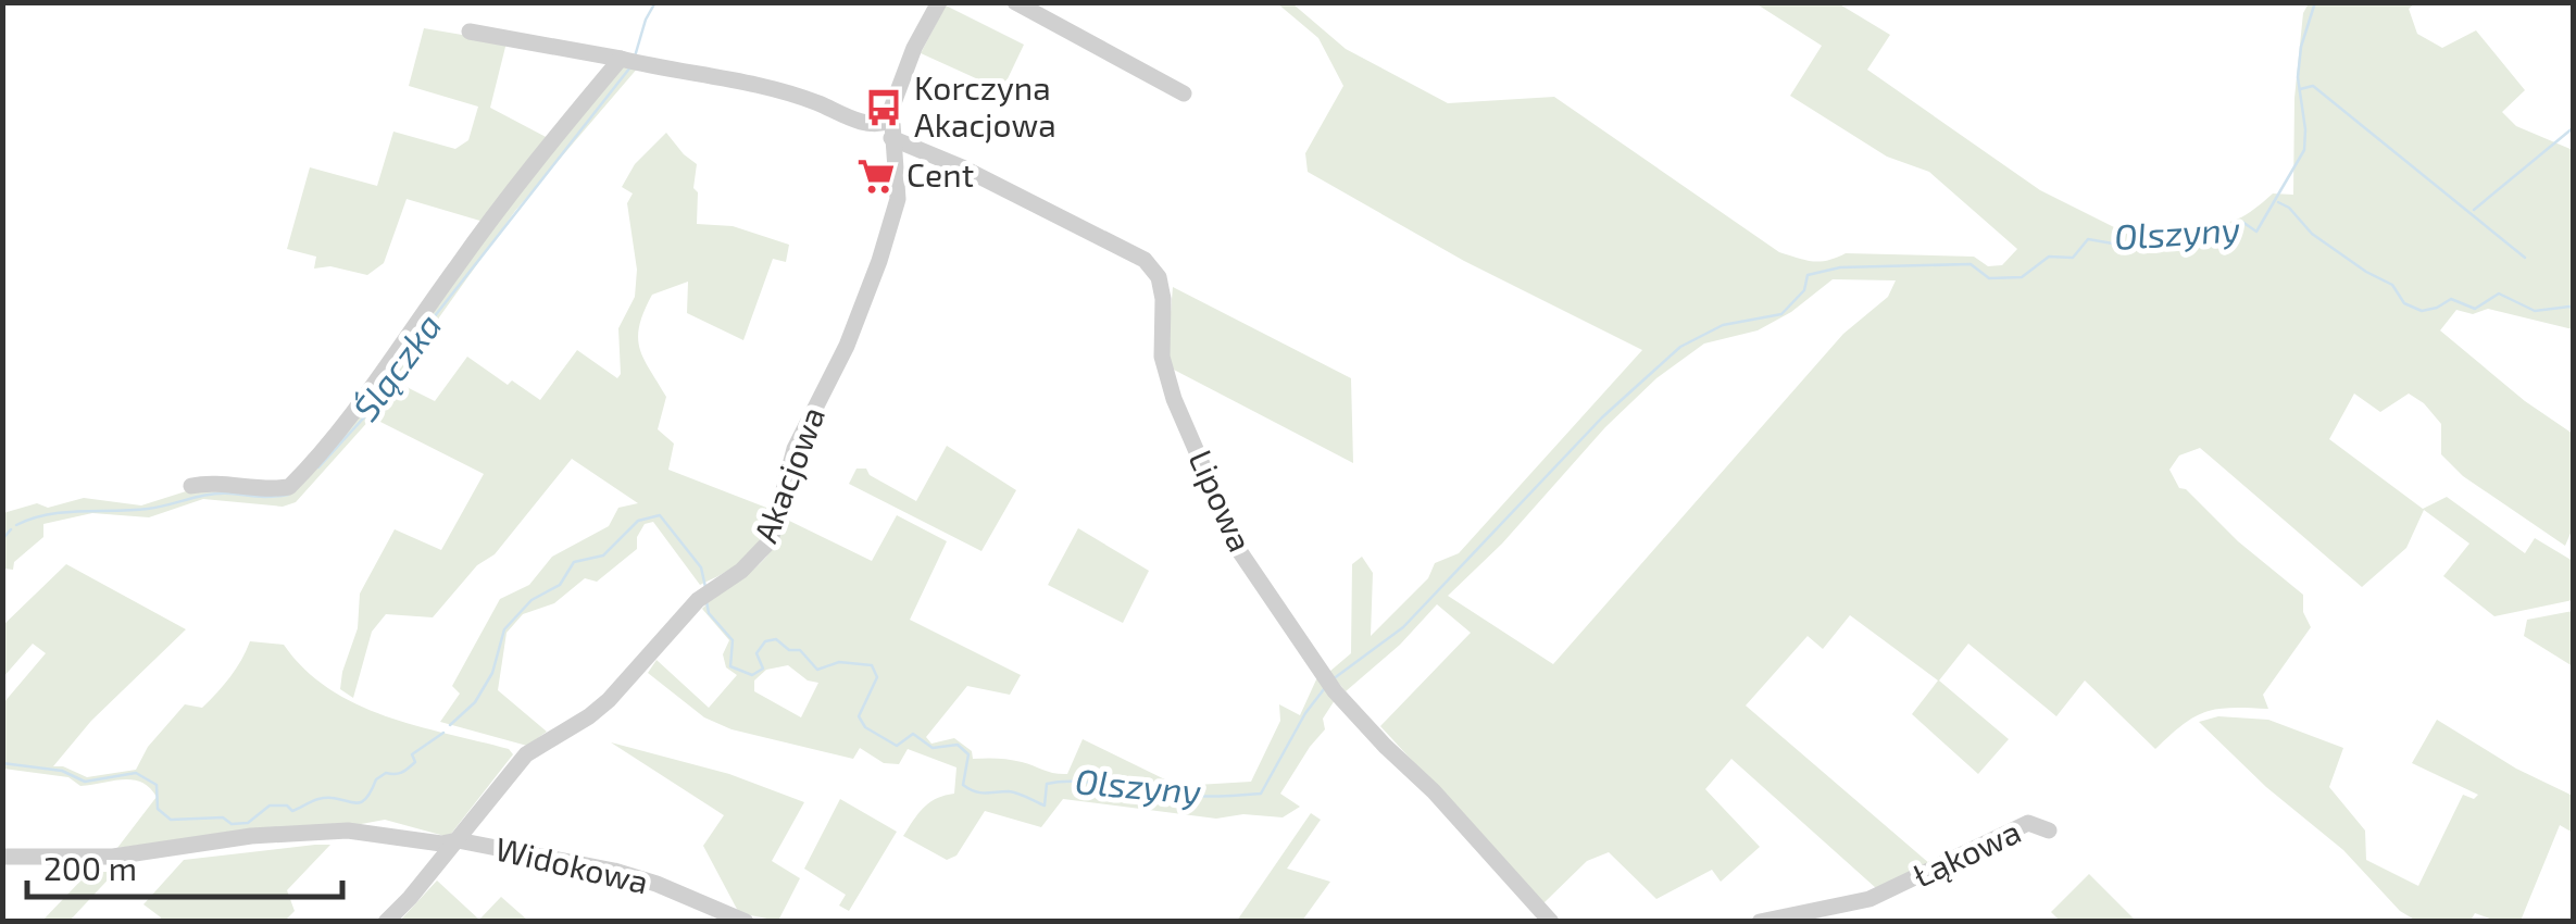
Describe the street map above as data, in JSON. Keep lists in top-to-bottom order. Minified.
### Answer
{"streets":{"street":["Akacjowa","Lipowa","Łąkowa","Widokowa"]},"crossings":[["Akacjowa","Lipowa"],["Akacjowa","Widokowa"]],"water":["Olszyny","Ślączka"],"places":{"bus stop":["Korczyna Akacjowa"],"supermarket":["Cent"]},"scale_bar":"200 m"}
